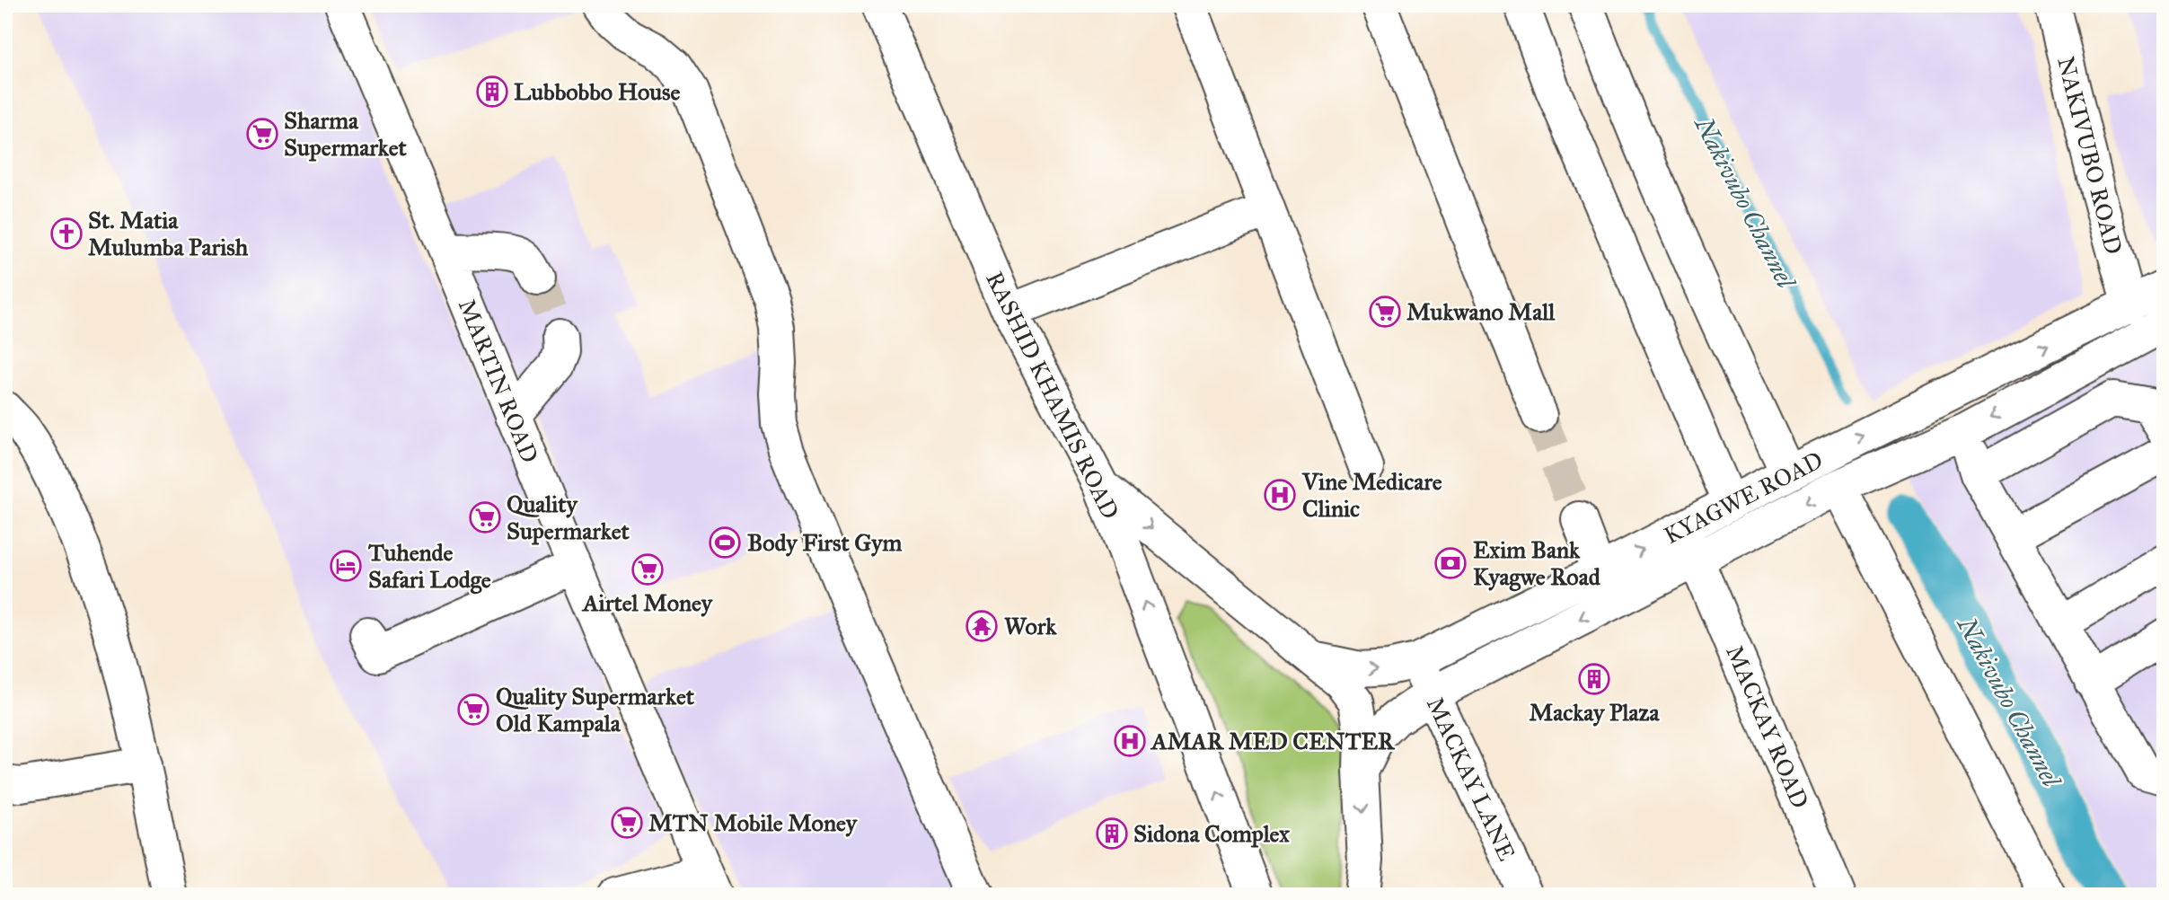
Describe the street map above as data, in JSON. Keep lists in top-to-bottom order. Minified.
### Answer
{"streets":{"street":["NAKIVUBO ROAD","MARTIN ROAD","RASHID KHAMIS ROAD","KYAGWE ROAD","MACKAY ROAD","MACKAY LANE"]},"crossings":[["NAKIVUBO ROAD","KYAGWE ROAD"],["KYAGWE ROAD","MACKAY ROAD"],["KYAGWE ROAD","MACKAY LANE"]],"water":["Nakivubo Channel"],"places":{"building":["Lubbobbo House","Mackay Plaza","Sidona Complex"],"supermarket":["Sharma Supermarket","Mukwano Mall","Quality Supermarket","Airtel Money","Quality Supermarket Old Kampala","MTN Mobile Money"],"church":["St. Matia Mulumba Parish"],"hospital":["Vine Medicare Clinic","AMAR MED CENTER"],"sports":["Body First Gym"],"bank":["Exim Bank Kyagwe Road"],"hotel":["Tuhende Safari Lodge"],"temple":["Work"]}}
